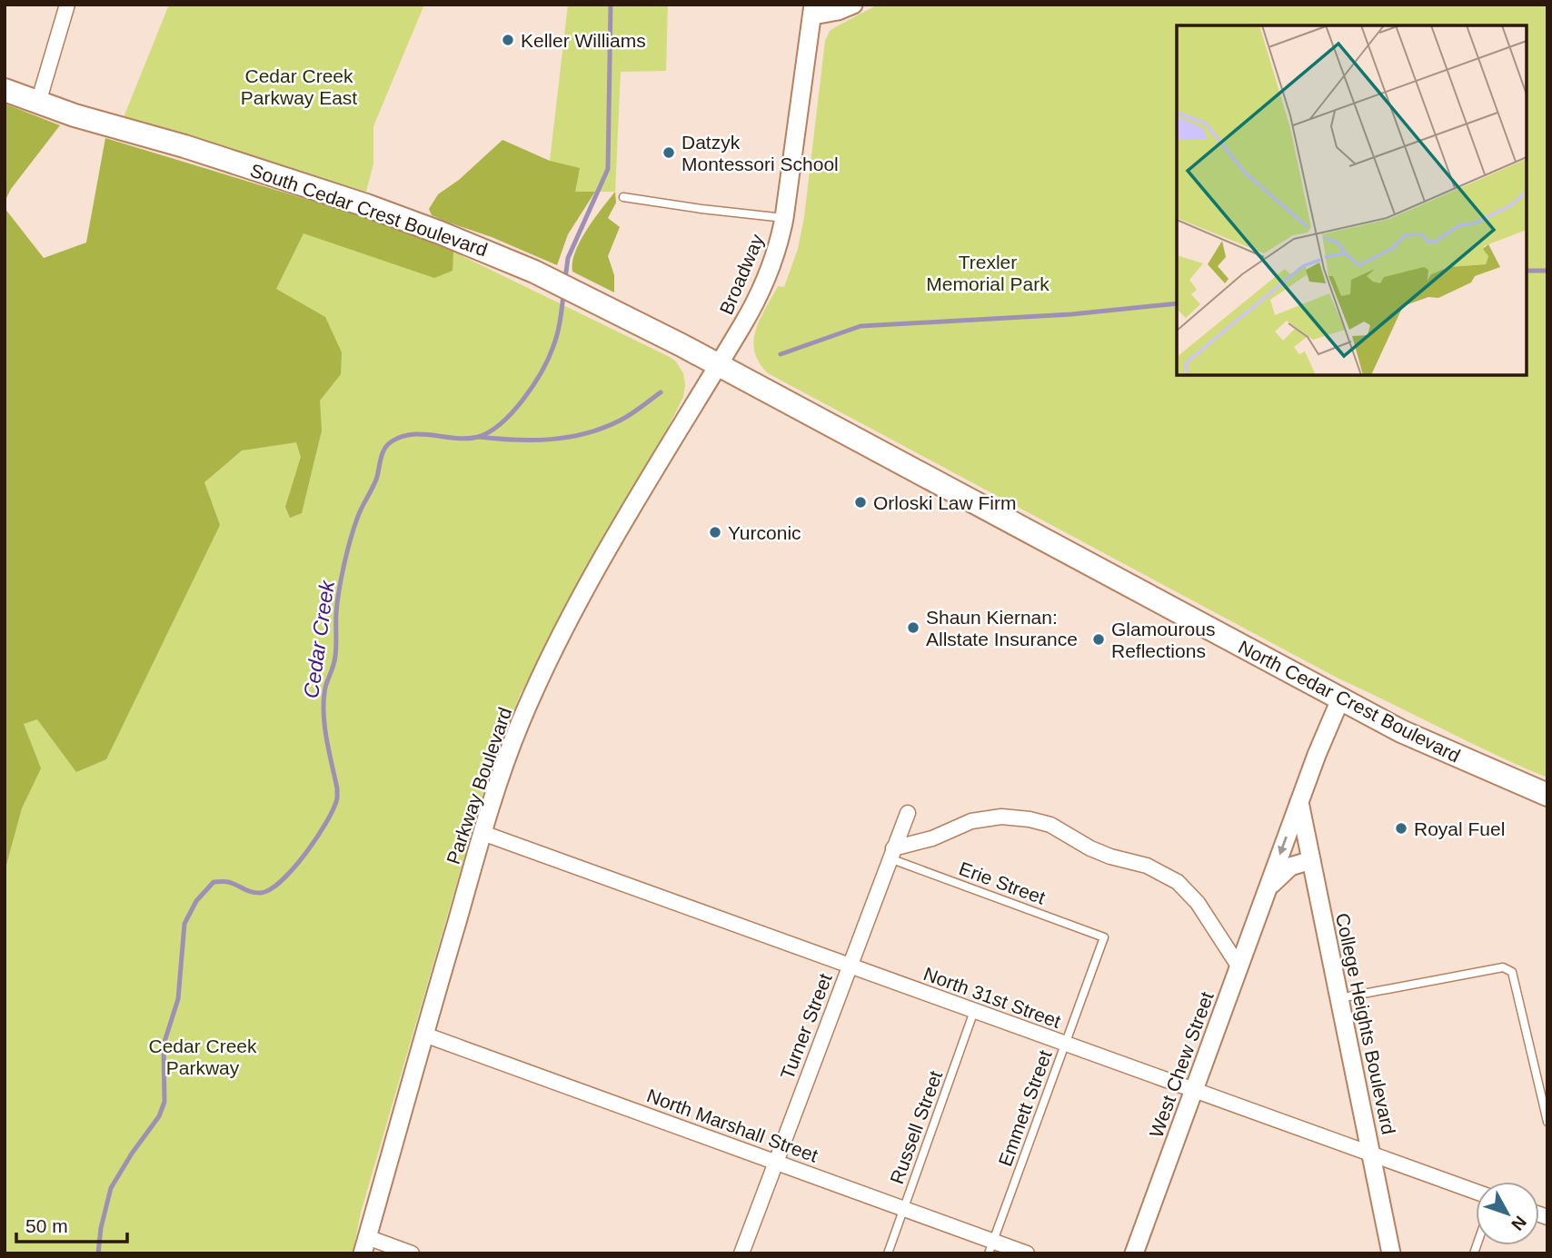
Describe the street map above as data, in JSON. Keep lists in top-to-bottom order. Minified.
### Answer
{"streets":{"main road":["South Cedar Crest Boulevard","North Cedar Crest Boulevard"],"street":["Broadway","Parkway Boulevard","North 31st Street","College Heights Boulevard","Turner Street","West Chew Street","North Marshall Street"],"lane":["Erie Street","Emmett Street","Russell Street"]},"crossings":[["South Cedar Crest Boulevard","Broadway"],["South Cedar Crest Boulevard","North Cedar Crest Boulevard"],["South Cedar Crest Boulevard","Parkway Boulevard"],["Broadway","North Cedar Crest Boulevard"],["Broadway","Parkway Boulevard"],["North Cedar Crest Boulevard","Parkway Boulevard"],["North Cedar Crest Boulevard","West Chew Street"],["Parkway Boulevard","North 31st Street"],["Parkway Boulevard","North Marshall Street"],["Erie Street","Turner Street"],["Erie Street","Emmett Street"],["North 31st Street","College Heights Boulevard"],["North 31st Street","Turner Street"],["North 31st Street","West Chew Street"],["North 31st Street","Emmett Street"],["North 31st Street","Russell Street"],["College Heights Boulevard","West Chew Street"],["Turner Street","North Marshall Street"],["Emmett Street","North Marshall Street"],["North Marshall Street","Russell Street"]],"water":["Cedar Creek"],"parks":["Cedar Creek Parkway East","Trexler Memorial Park","Cedar Creek Parkway"],"places":["Keller Williams","Datzyk Montessori School","Orloski Law Firm","Yurconic","Shaun Kiernan: Allstate Insurance","Glamourous Reflections","Royal Fuel"],"scale_bar":"50 m","north":"bottom right"}
